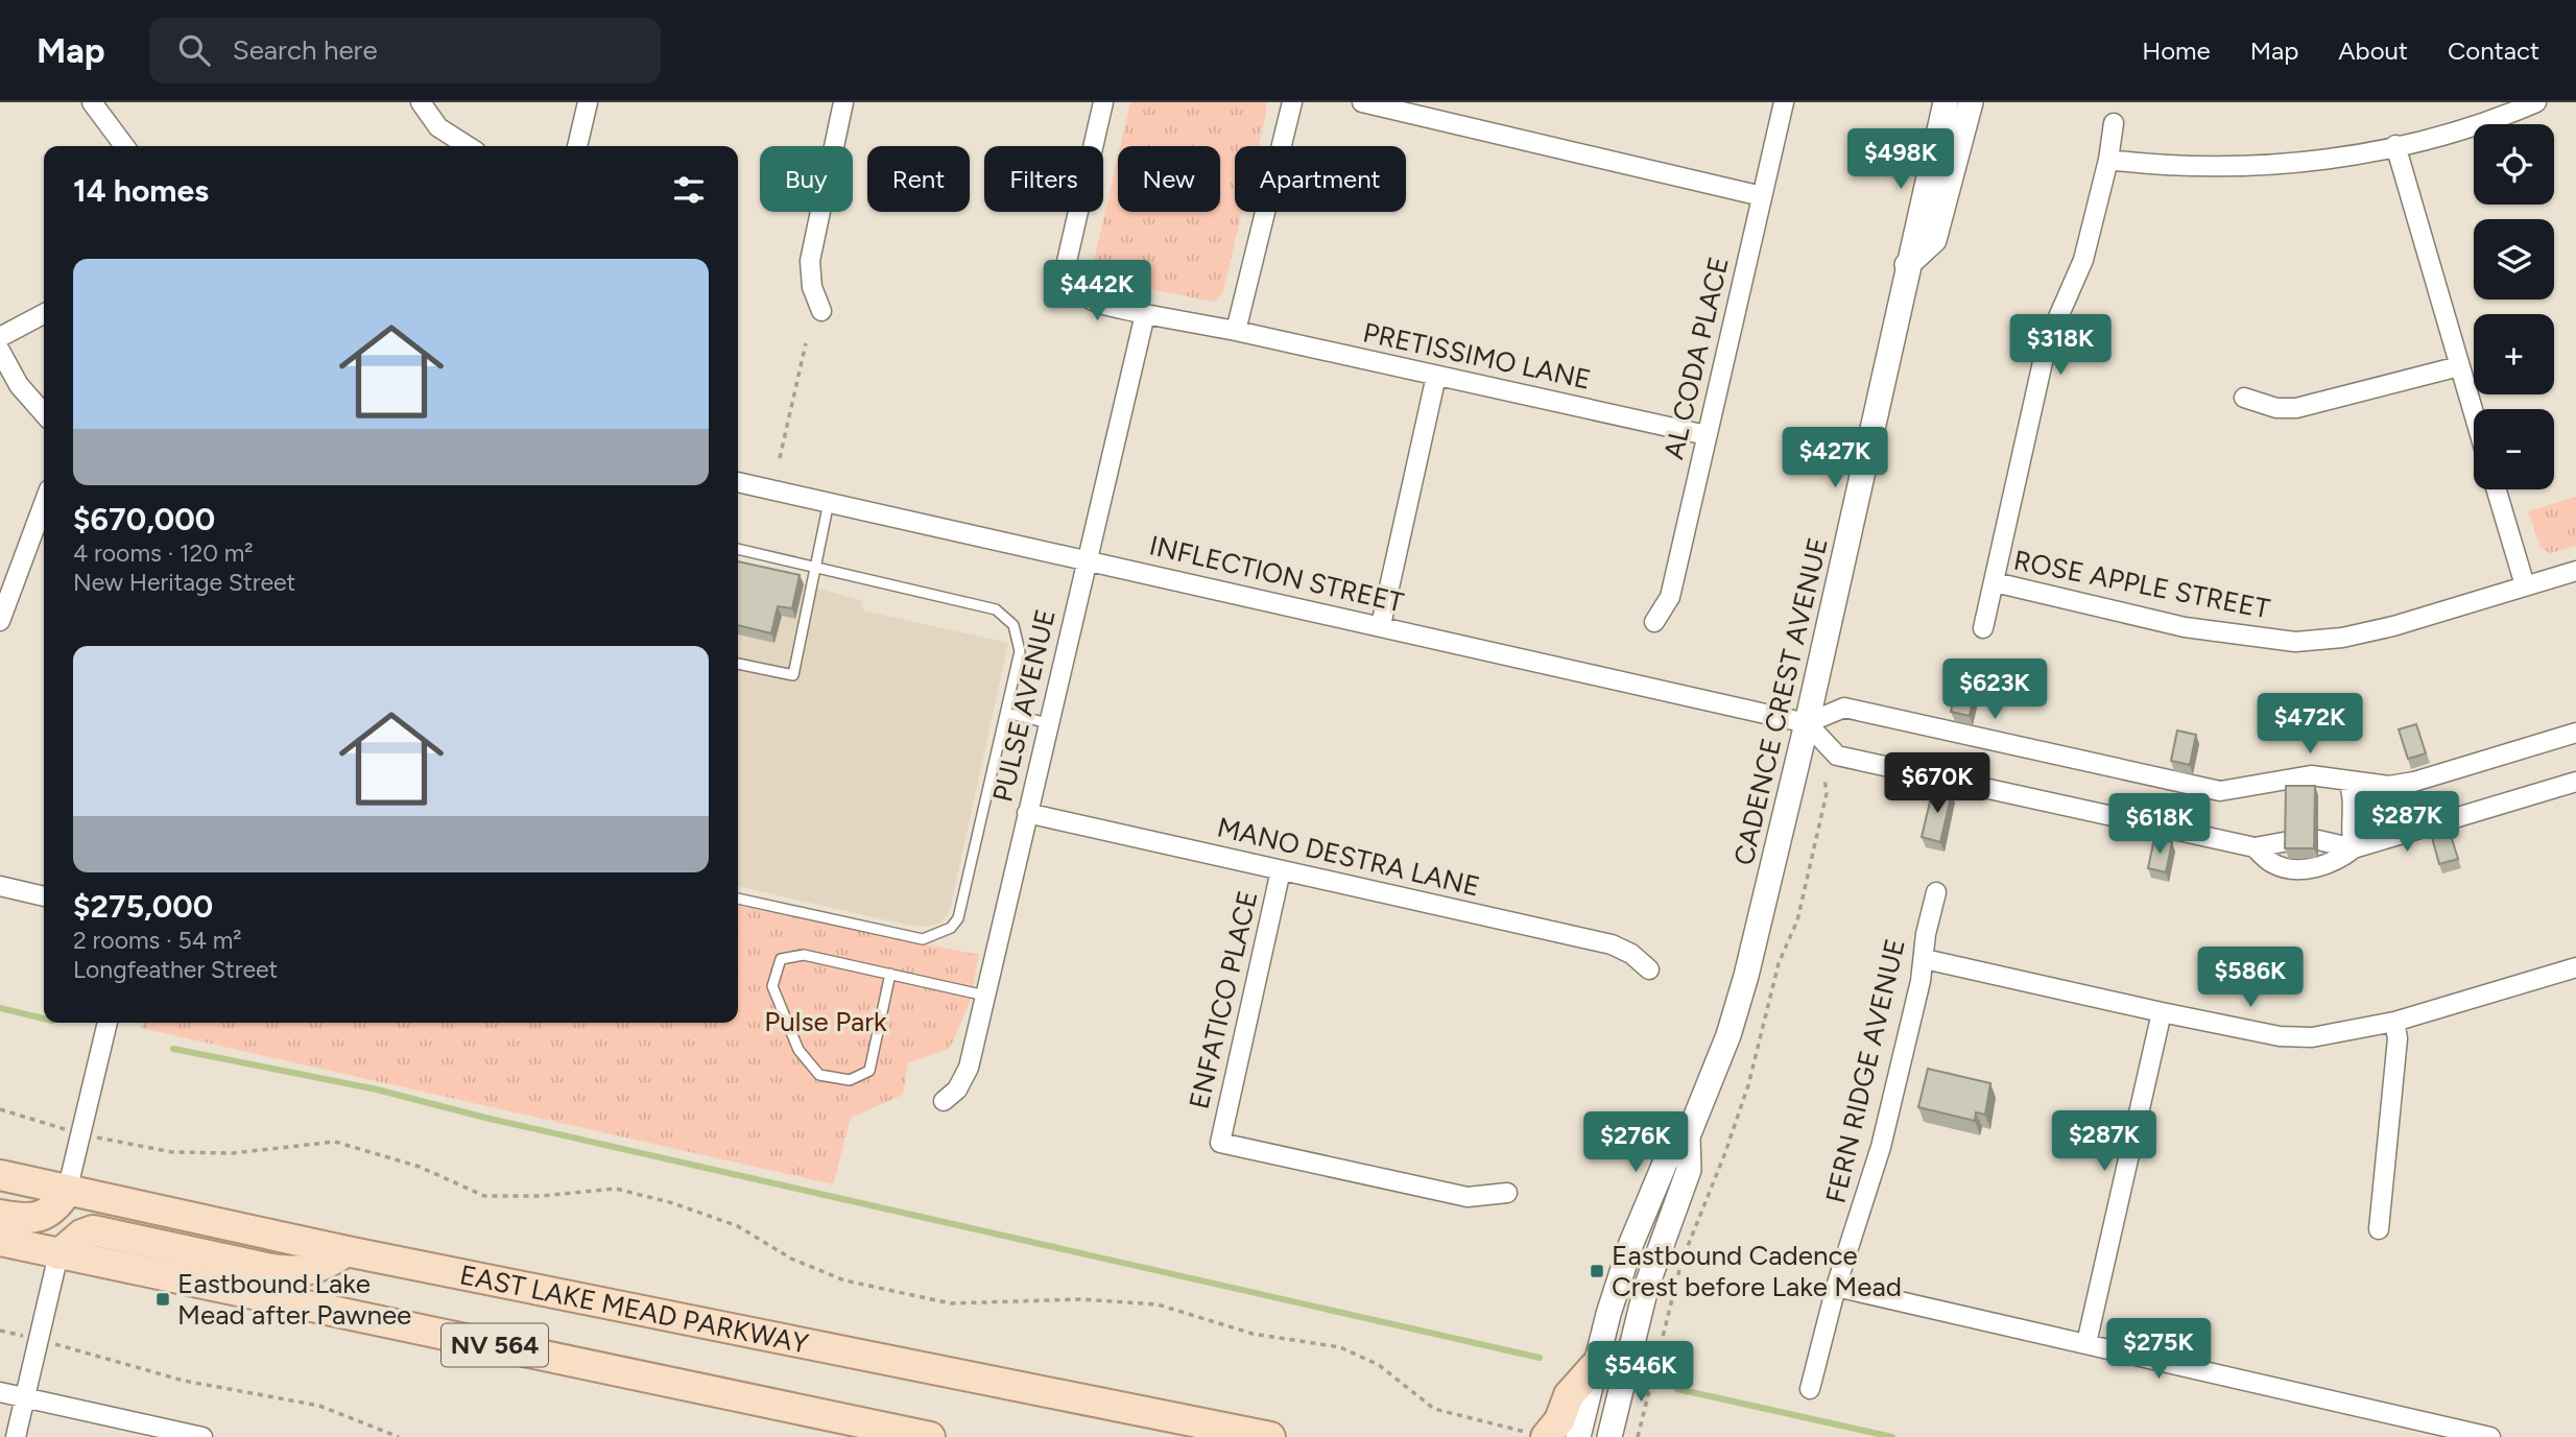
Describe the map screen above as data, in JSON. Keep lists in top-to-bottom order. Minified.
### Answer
{"streets":{"main road":["EAST LAKE MEAD PARKWAY","NV 564"],"street":["PRETISSIMO LANE","AL CODA PLACE","INFLECTION STREET","ROSE APPLE STREET","CADENCE CREST AVENUE","PULSE AVENUE","MANO DESTRA LANE","ENFATICO PLACE","FERN RIDGE AVENUE"]},"crossings":[["PRETISSIMO LANE","AL CODA PLACE"],["INFLECTION STREET","CADENCE CREST AVENUE"],["INFLECTION STREET","PULSE AVENUE"],["PULSE AVENUE","MANO DESTRA LANE"],["MANO DESTRA LANE","ENFATICO PLACE"]],"parks":["Pulse Park"],"places":{"transit":["Eastbound Cadence Crest before Lake Mead","Eastbound Lake Mead after Pawnee"]},"page":{"header":"Map","search":"Search here","nav":["Home","Map","About","Contact"],"map_buttons":["+","−"],"price":["$498K","$442K","$318K","$427K","$623K","$472K","$670K","$287K","$618K","$586K","$287K","$276K","$275K","$546K"],"chip":["Buy","Rent","Filters","New","Apartment"],"heading":"14 homes","list":[{"name":"$670,000","note":"4 rooms · 120 m² · New Heritage Street"},{"name":"$275,000","note":"2 rooms · 54 m² · Longfeather Street"}]}}
